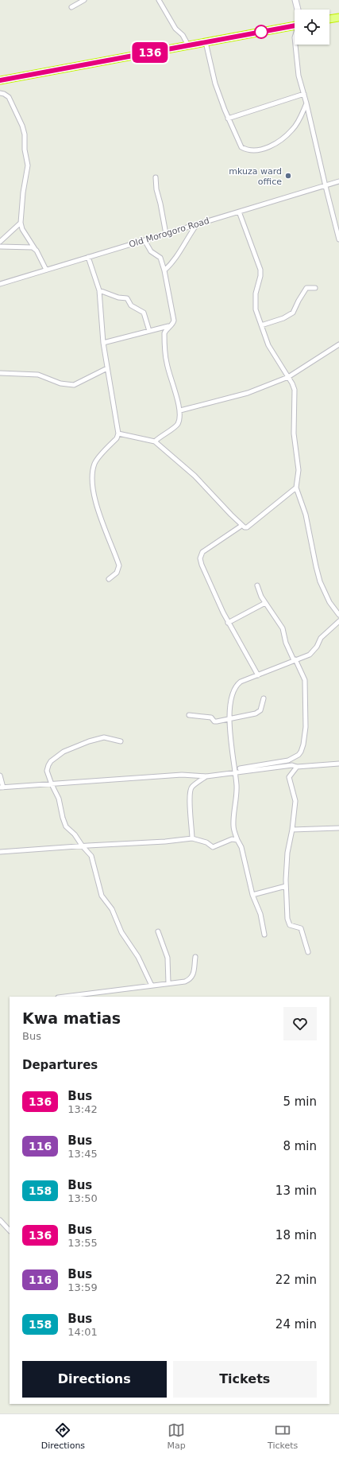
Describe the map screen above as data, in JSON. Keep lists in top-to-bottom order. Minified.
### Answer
{"streets":{"street":["Old Morogoro Road"]},"places":["mkuza ward office"],"lines":["bus line 136"],"page":{"on_map":"136","heading":[["Kwa matias","Bus"],"Departures"],"list":[{"mark":"136","name":"Bus","note":"13:42","value":"5 min"},{"mark":"116","name":"Bus","note":"13:45","value":"8 min"},{"mark":"158","name":"Bus","note":"13:50","value":"13 min"},{"mark":"136","name":"Bus","note":"13:55","value":"18 min"},{"mark":"116","name":"Bus","note":"13:59","value":"22 min"},{"mark":"158","name":"Bus","note":"14:01","value":"24 min"}],"buttons":["Directions","Tickets"],"tabs":["Directions","Map","Tickets"]}}
